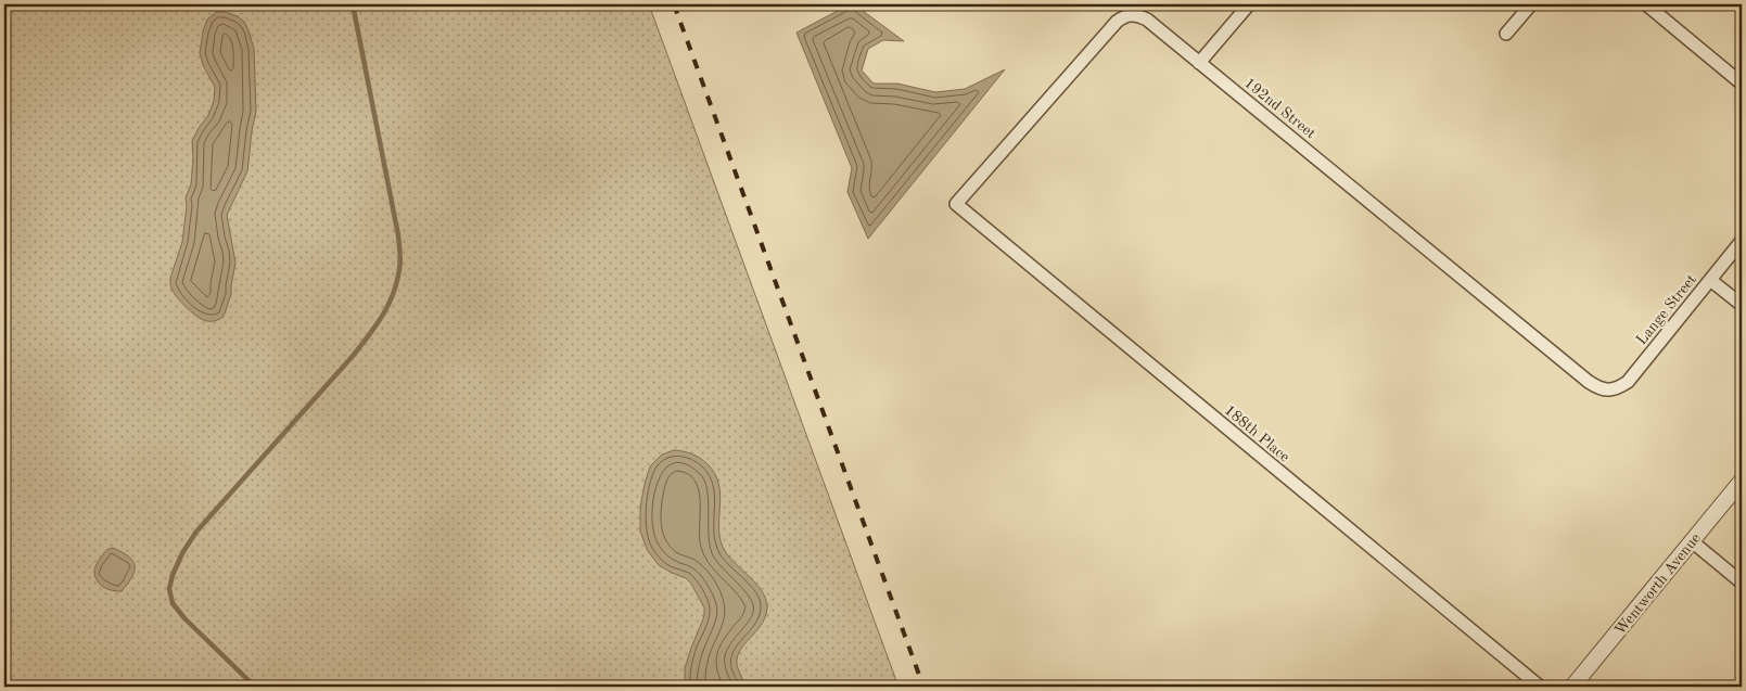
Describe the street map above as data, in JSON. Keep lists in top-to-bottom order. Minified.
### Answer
{"streets":{"street":["192nd Street","Lange Street","188th Place","Wentworth Avenue"]},"crossings":[["192nd Street","Lange Street"],["192nd Street","188th Place"]]}
